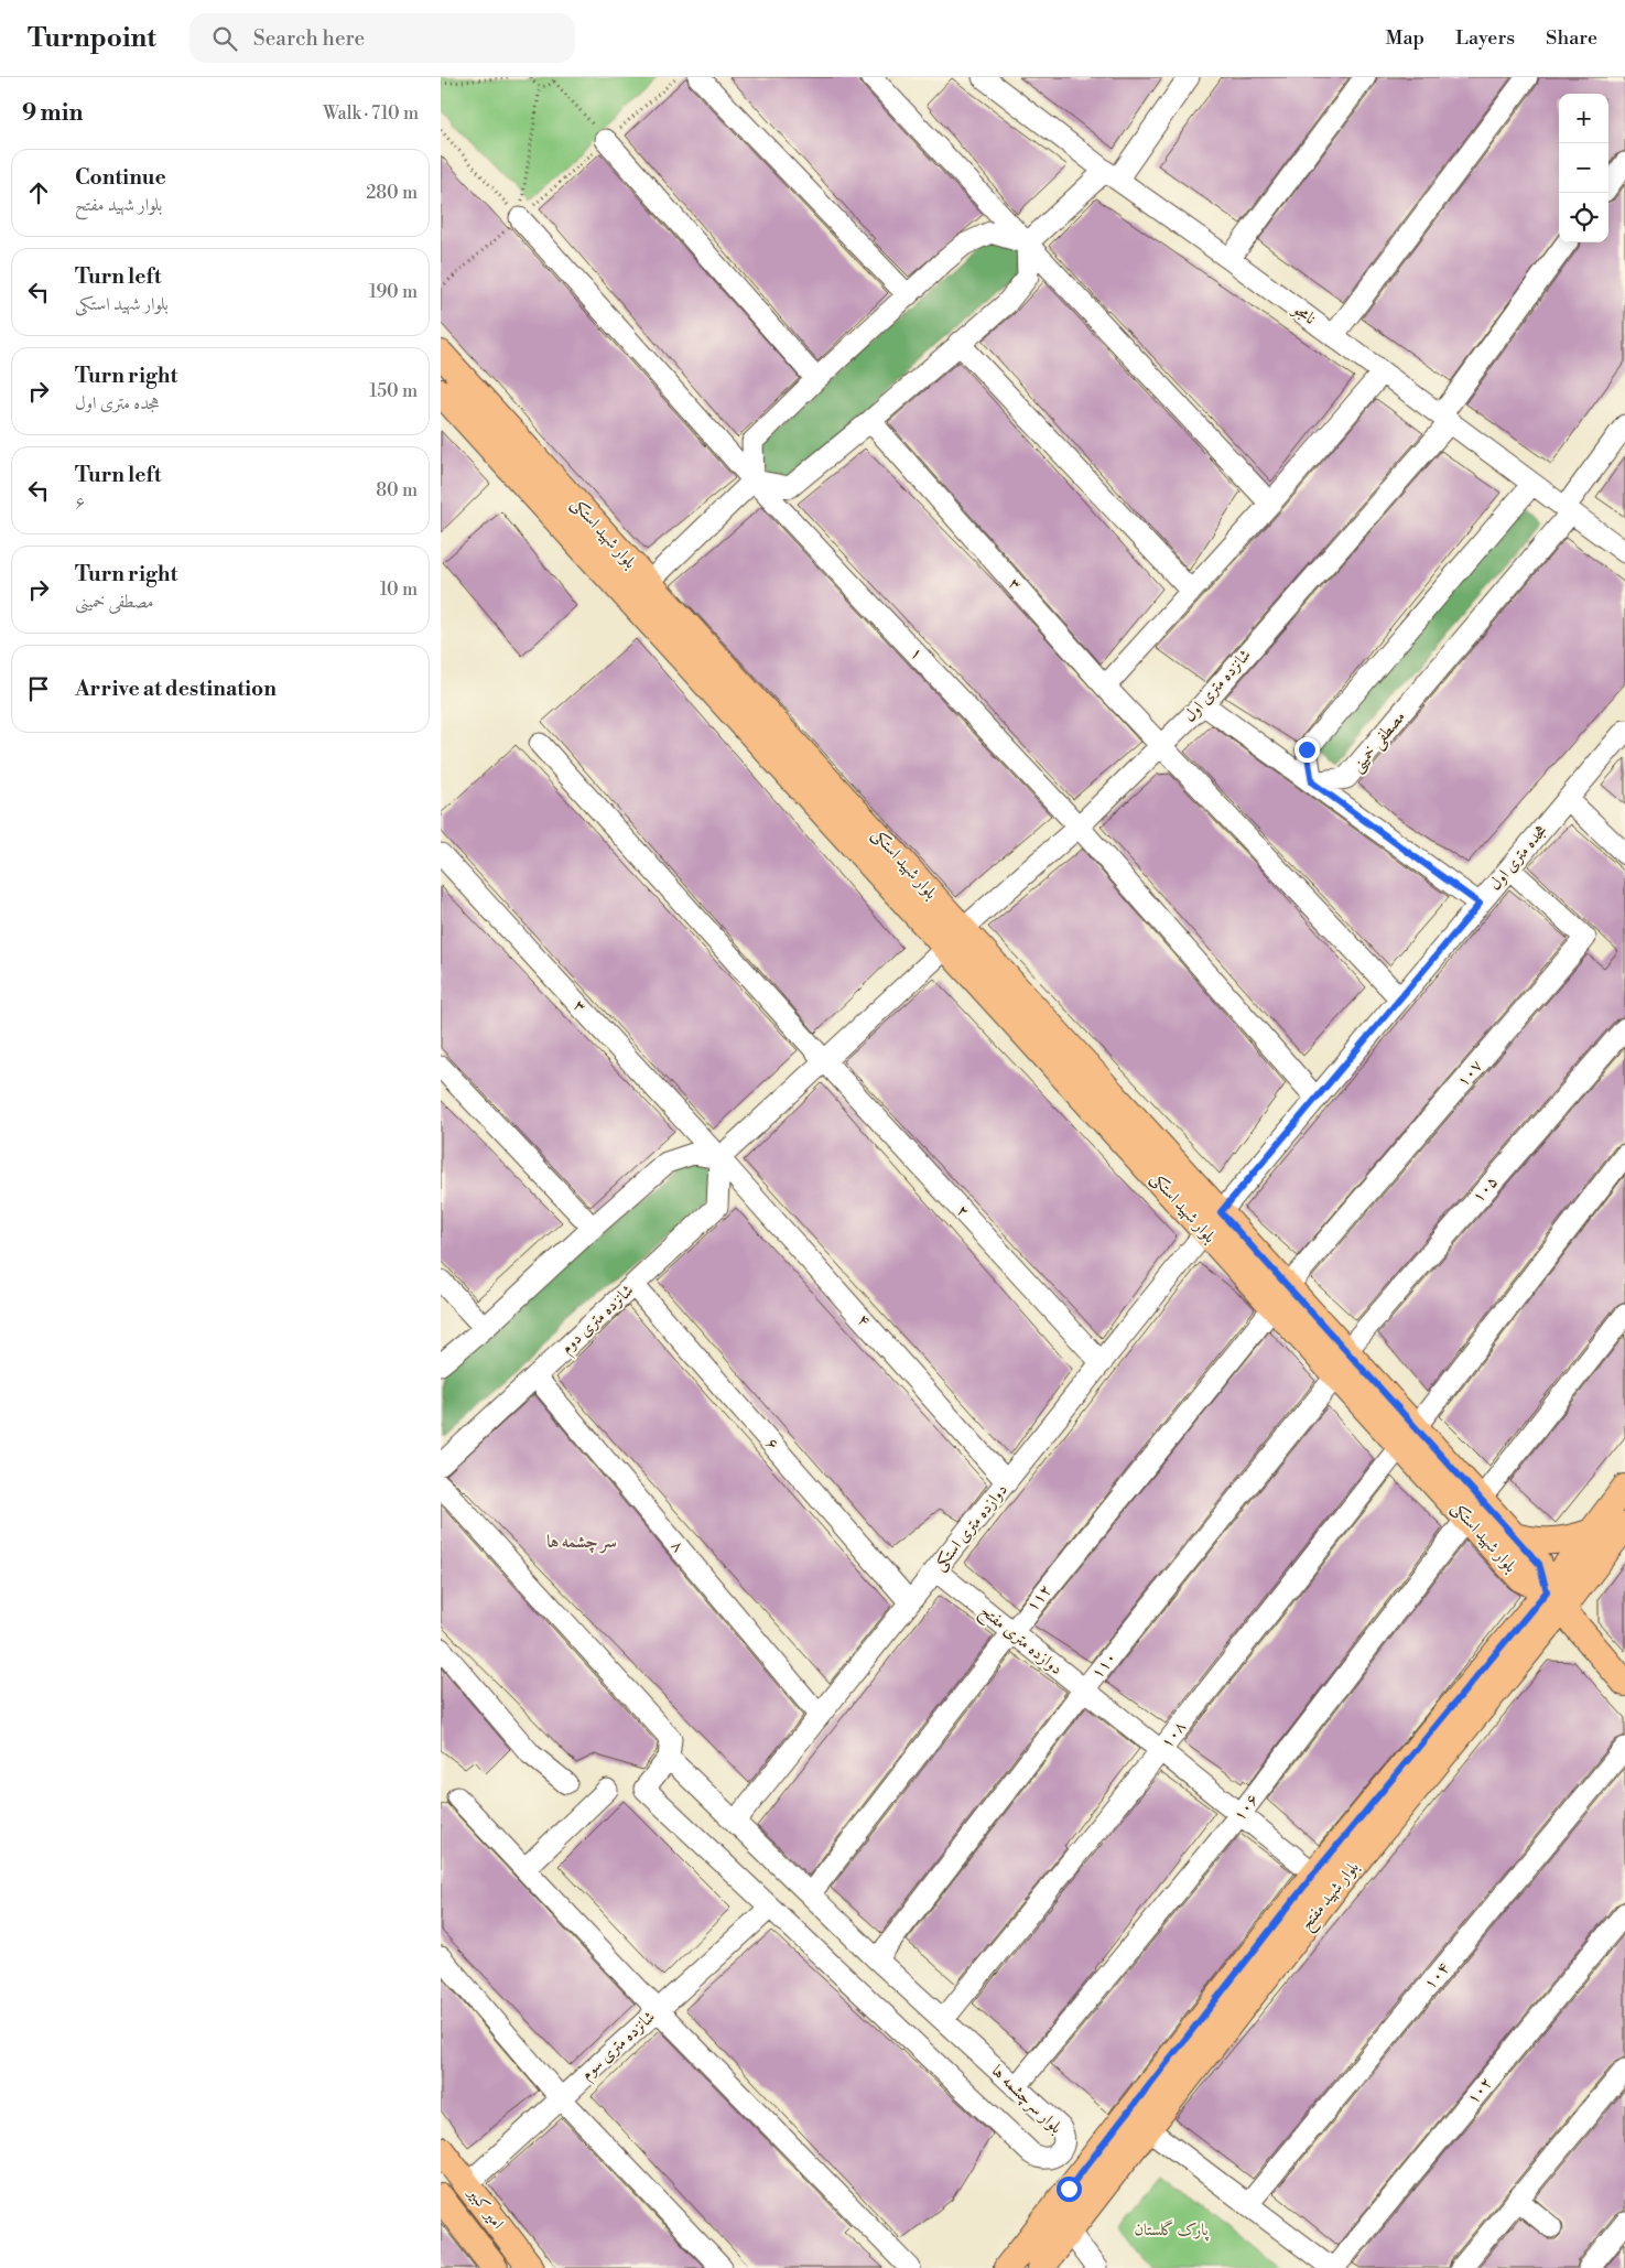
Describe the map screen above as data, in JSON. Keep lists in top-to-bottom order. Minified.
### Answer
{"streets":{"main road":["بلوار شهید استکی","بلوار شهید مفتح","امیر کبیر"],"street":["نامجو","۳","۱","شانزده متری اول","مصطفی خمینی","هجده متری اول","۱۰۷","۱۰۵","۲","شانزده متری دوم","۴","۶","دوازده متری استکی","۸","۱۱۲","دوازده متری مفتح","۱۱۰","۱۰۸","۱۰۶","۱۰۴","شانزده متری سوم","۱۰۲","بلوار سرچشمه ها"]},"crossings":[["نامجو","شانزده متری اول"],["نامجو","مصطفی خمینی"],["بلوار شهید استکی","شانزده متری اول"],["بلوار شهید استکی","هجده متری اول"],["بلوار شهید استکی","۱۰۷"],["بلوار شهید استکی","۱۰۵"],["بلوار شهید استکی","دوازده متری استکی"],["بلوار شهید استکی","۱۱۲"],["بلوار شهید استکی","۱۱۰"],["بلوار شهید استکی","۱۰۸"],["بلوار شهید استکی","۱۰۶"],["بلوار شهید استکی","بلوار شهید مفتح"],["۳","شانزده متری اول"],["۳","شانزده متری دوم"],["۳","۴"],["۱","شانزده متری اول"],["هجده متری اول","۱۰۷"],["هجده متری اول","دوازده متری استکی"],["۱۰۷","۱۱۲"],["۲","دوازده متری استکی"],["شانزده متری دوم","۴"],["شانزده متری دوم","۶"],["شانزده متری دوم","۸"],["۴","دوازده متری استکی"],["۶","دوازده متری استکی"],["دوازده متری استکی","۸"],["دوازده متری استکی","دوازده متری مفتح"],["دوازده متری استکی","بلوار سرچشمه ها"],["۱۱۲","دوازده متری مفتح"],["۱۱۲","بلوار سرچشمه ها"],["دوازده متری مفتح","۱۱۰"],["دوازده متری مفتح","۱۰۸"],["دوازده متری مفتح","۱۰۶"],["دوازده متری مفتح","بلوار شهید مفتح"],["۱۱۰","بلوار سرچشمه ها"],["۱۰۸","بلوار سرچشمه ها"],["۱۰۶","بلوار سرچشمه ها"],["شانزده متری سوم","بلوار سرچشمه ها"],["شانزده متری سوم","امیر کبیر"]],"districts":["سر چشمه ها"],"parks":["پارک گلستان"],"page":{"header":"Turnpoint","search":"Search here","nav":["Map","Layers","Share"],"heading":["9 min","Walk · 710 m"],"map_buttons":["+","−"],"list":[["Continue","بلوار شهید مفتح","280 m"],["Turn left","بلوار شهید استکی","190 m"],["Turn right","هجده متری اول","150 m"],["Turn left","۶","80 m"],["Turn right","مصطفی خمینی","10 m"],"Arrive at destination"]}}
